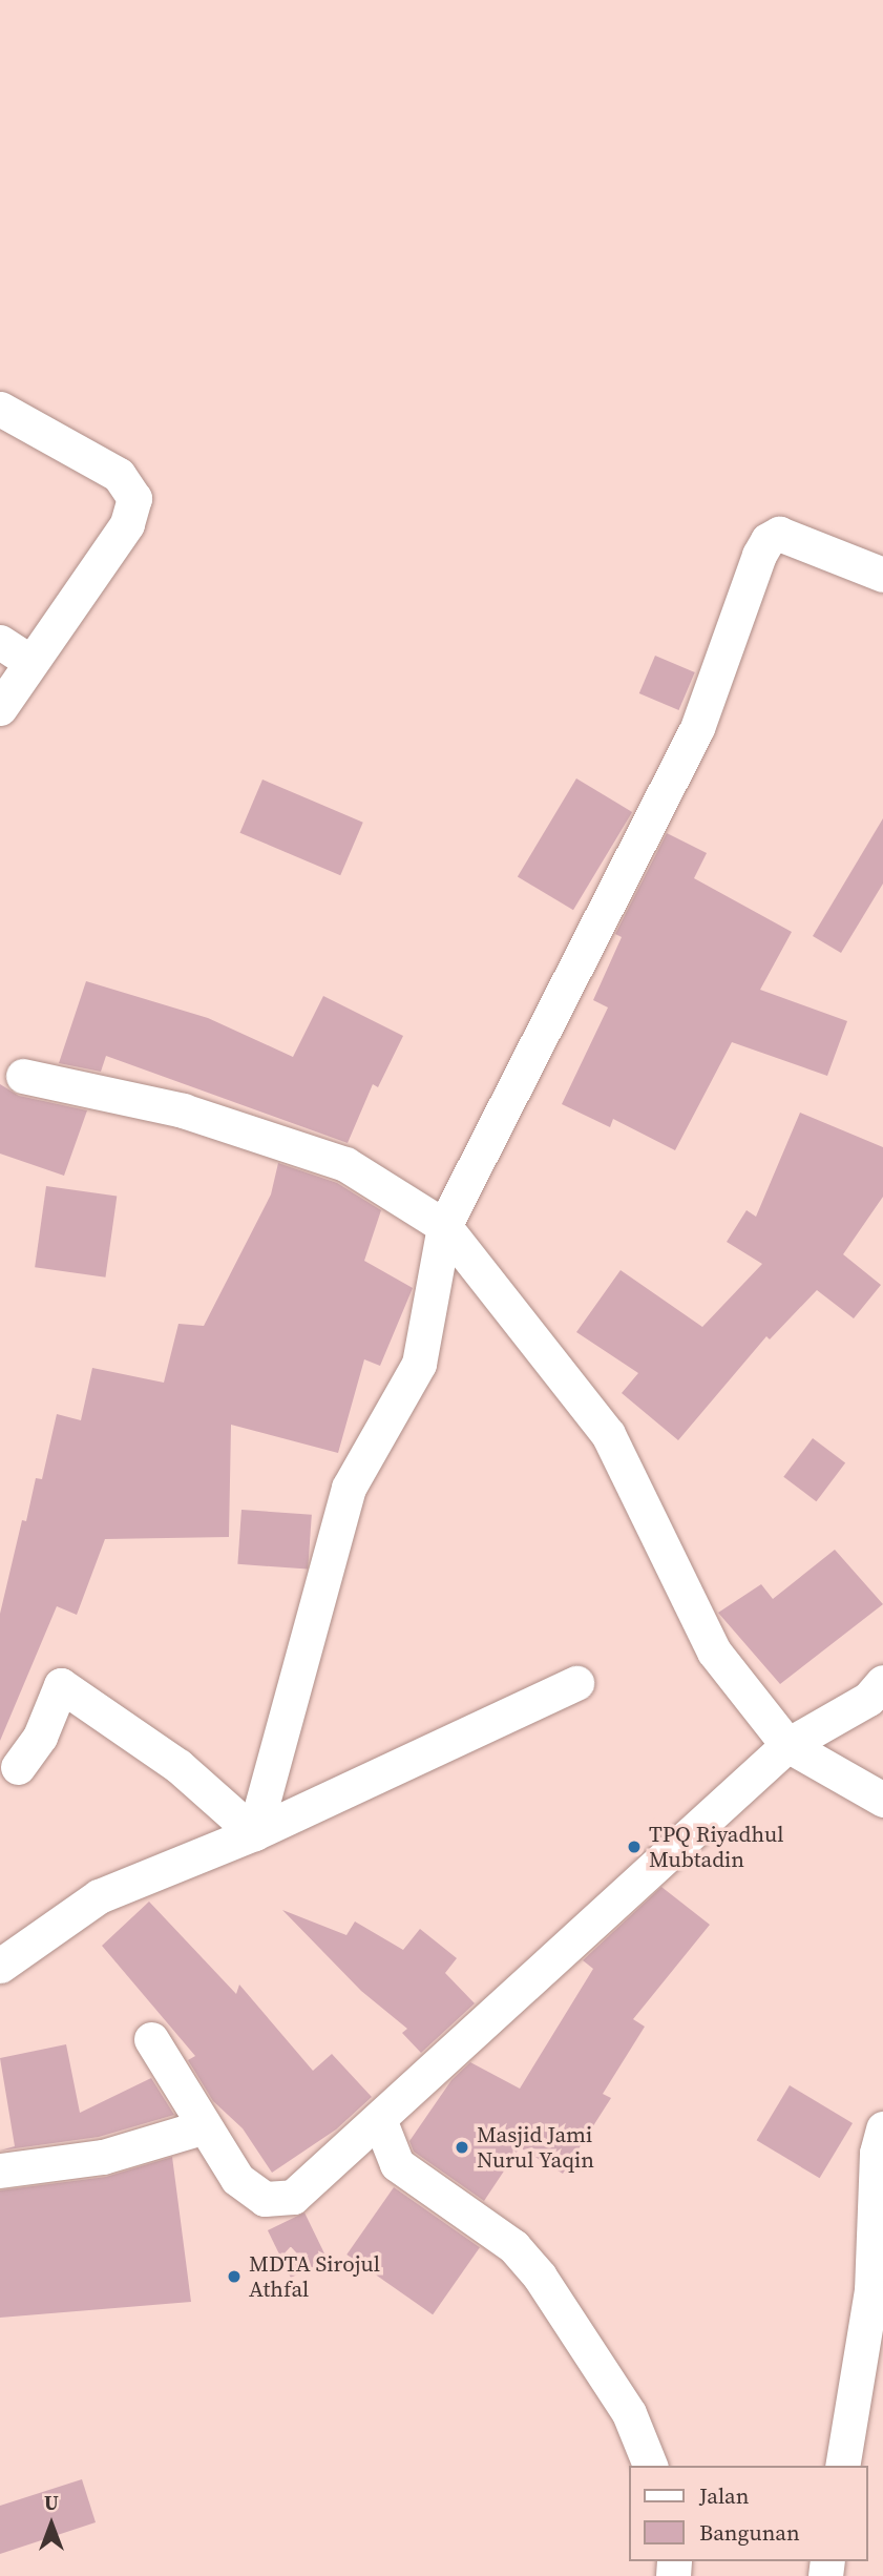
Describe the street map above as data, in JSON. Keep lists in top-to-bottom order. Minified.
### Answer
{"places":["TPQ Riyadhul Mubtadin","Masjid Jami Nurul Yaqin","MDTA Sirojul Athfal"],"legend":["Jalan","Bangunan"],"north":"top"}
